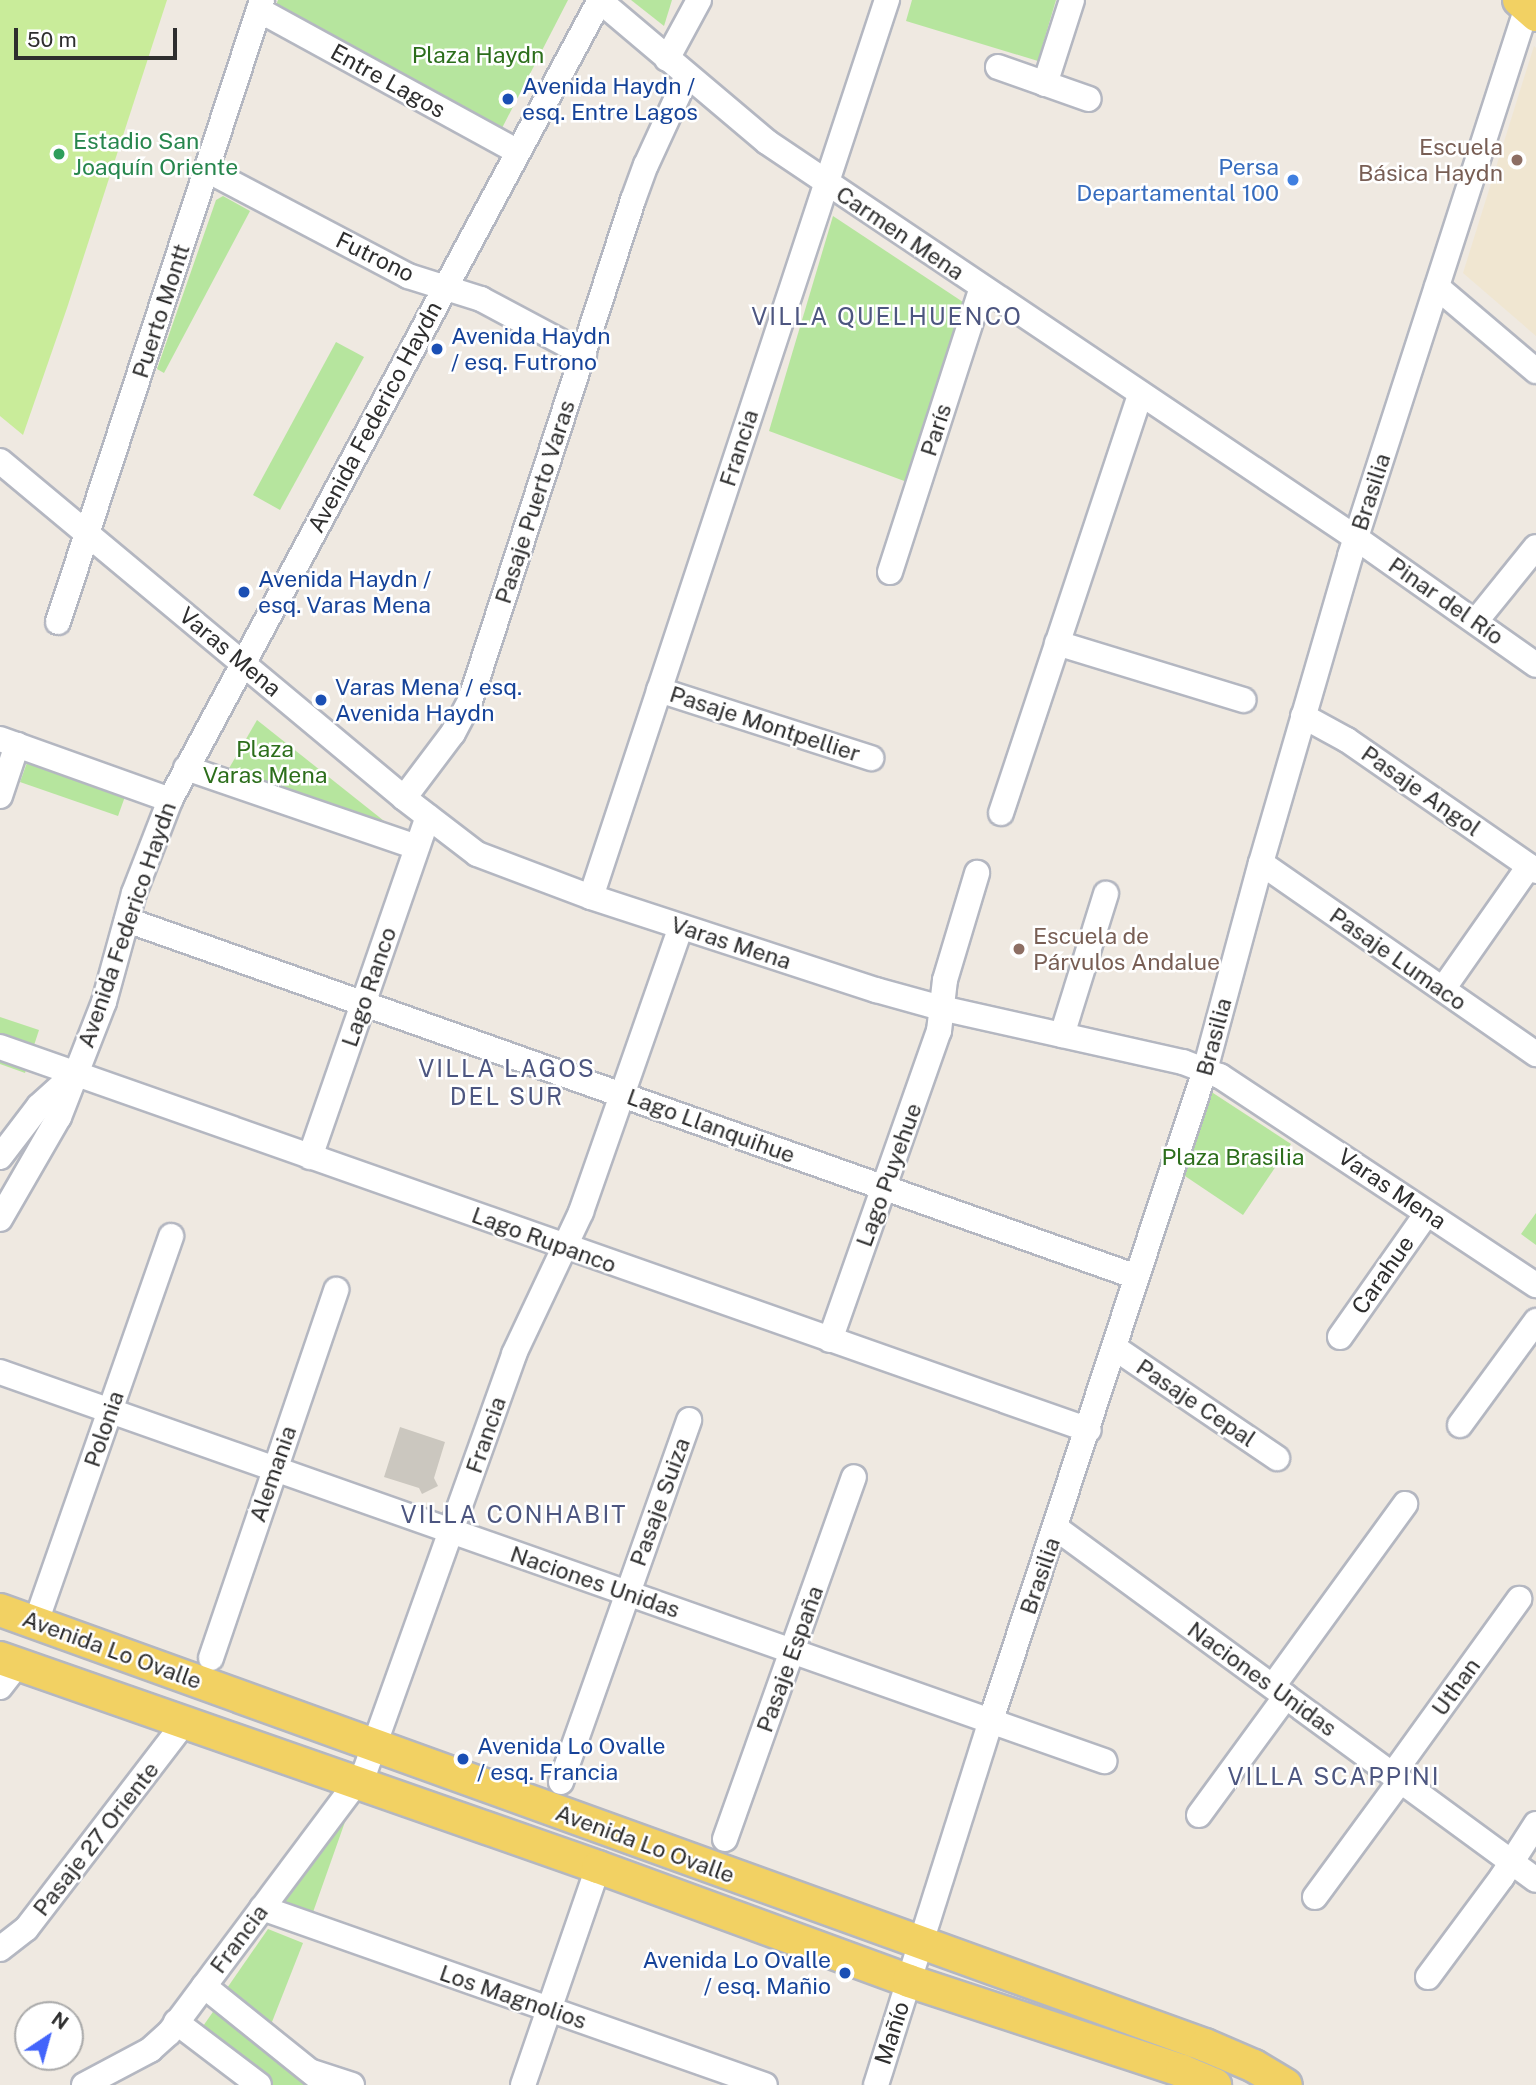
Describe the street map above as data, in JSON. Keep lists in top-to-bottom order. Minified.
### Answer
{"streets":{"main road":["Avenida Lo Ovalle"],"street":["Entre Lagos","Carmen Mena","Futrono","Puerto Montt","Avenida Federico Haydn","París","Francia","Brasilia","Pasaje Puerto Varas","Pinar del Río","Varas Mena","Pasaje Montpellier","Pasaje Angol","Pasaje Lumaco","Lago Ranco","Lago Llanquihue","Lago Puyehue","Lago Rupanco","Carahue","Pasaje Cepal","Polonia","Alemania","Pasaje Suiza","Naciones Unidas","Pasaje España","Uthan","Pasaje 27 Oriente","Los Magnolios","Mañío"]},"crossings":[["Entre Lagos","Puerto Montt"],["Entre Lagos","Avenida Federico Haydn"],["Carmen Mena","Avenida Federico Haydn"],["Carmen Mena","París"],["Carmen Mena","Francia"],["Carmen Mena","Brasilia"],["Carmen Mena","Pasaje Puerto Varas"],["Carmen Mena","Pinar del Río"],["Futrono","Puerto Montt"],["Futrono","Avenida Federico Haydn"],["Futrono","Pasaje Puerto Varas"],["Puerto Montt","Varas Mena"],["Avenida Federico Haydn","Varas Mena"],["Avenida Federico Haydn","Lago Llanquihue"],["Avenida Federico Haydn","Lago Rupanco"],["Francia","Varas Mena"],["Francia","Pasaje Montpellier"],["Francia","Lago Llanquihue"],["Francia","Lago Rupanco"],["Francia","Naciones Unidas"],["Francia","Avenida Lo Ovalle"],["Francia","Los Magnolios"],["Brasilia","Pinar del Río"],["Brasilia","Varas Mena"],["Brasilia","Pasaje Angol"],["Brasilia","Pasaje Lumaco"],["Brasilia","Lago Llanquihue"],["Brasilia","Lago Rupanco"],["Brasilia","Pasaje Cepal"],["Brasilia","Naciones Unidas"],["Brasilia","Avenida Lo Ovalle"],["Brasilia","Mañío"],["Pasaje Puerto Varas","Varas Mena"],["Varas Mena","Lago Ranco"],["Varas Mena","Lago Puyehue"],["Varas Mena","Carahue"],["Lago Ranco","Lago Llanquihue"],["Lago Ranco","Lago Rupanco"],["Lago Llanquihue","Lago Puyehue"],["Lago Puyehue","Lago Rupanco"],["Polonia","Naciones Unidas"],["Polonia","Avenida Lo Ovalle"],["Alemania","Naciones Unidas"],["Pasaje Suiza","Naciones Unidas"],["Naciones Unidas","Pasaje España"],["Naciones Unidas","Uthan"],["Avenida Lo Ovalle","Pasaje 27 Oriente"],["Avenida Lo Ovalle","Mañío"]],"districts":["VILLA QUELHUENCO","VILLA LAGOS DEL SUR","VILLA CONHABIT","VILLA SCAPPINI"],"parks":["Plaza Haydn","Plaza Varas Mena","Plaza Brasilia"],"places":["Avenida Haydn / esq. Entre Lagos","Estadio San Joaquín Oriente","Escuela Básica Haydn","Persa Departamental 100","Avenida Haydn / esq. Futrono","Avenida Haydn / esq. Varas Mena","Varas Mena / esq. Avenida Haydn","Escuela de Párvulos Andalue","Avenida Lo Ovalle / esq. Francia","Avenida Lo Ovalle / esq. Mañio"],"scale_bar":"50 m","north":"top right"}
